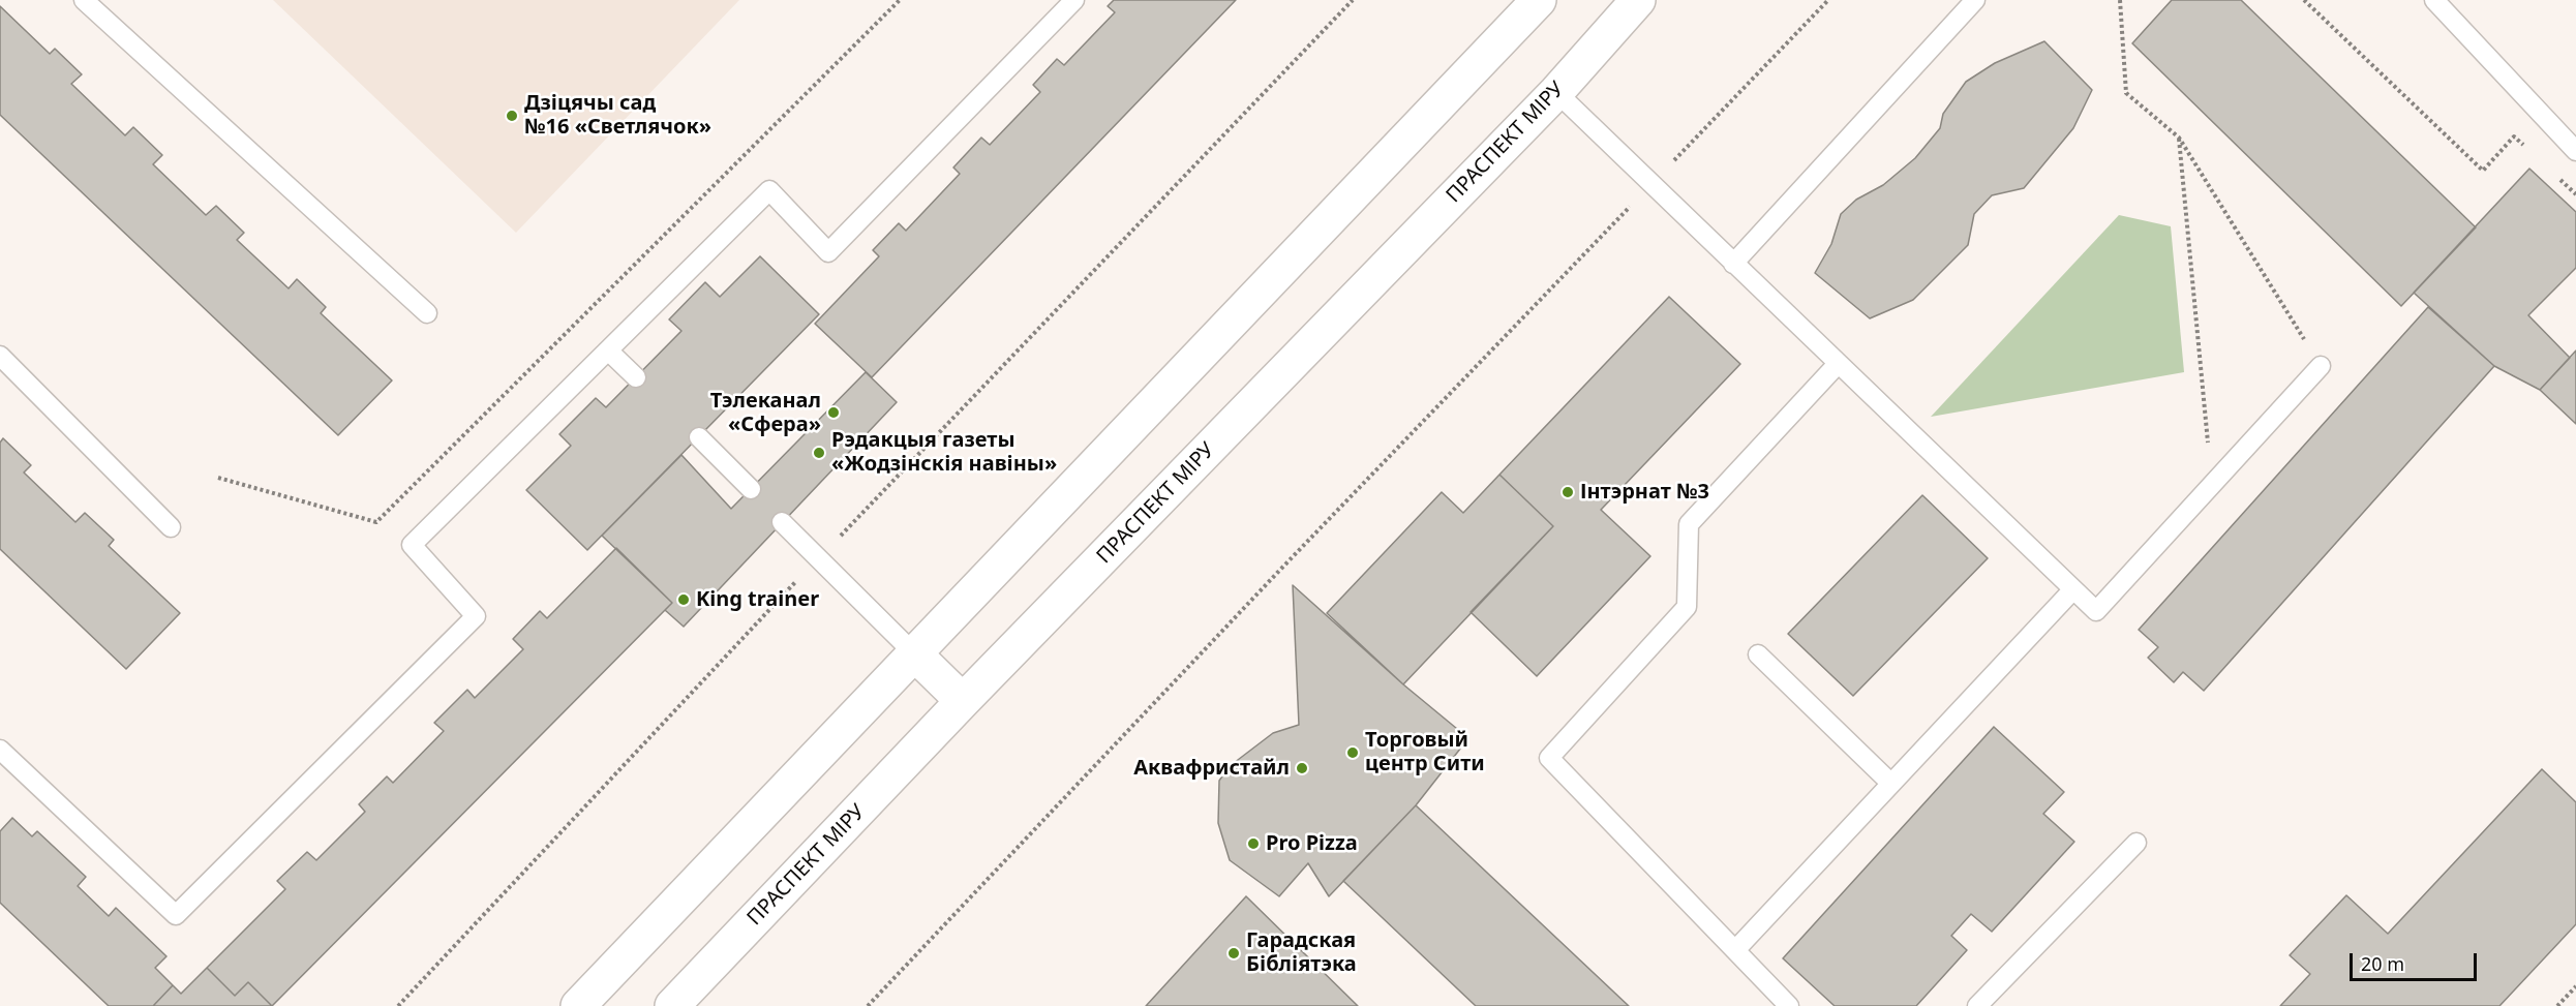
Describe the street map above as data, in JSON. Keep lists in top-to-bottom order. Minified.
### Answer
{"streets":{"main road":["ПРАСПЕКТ МІРУ"]},"places":["Дзіцячы сад №16 «Светлячок»","Тэлеканал «Сфера»","Рэдакцыя газеты «Жодзінскія навіны»","Інтэрнат №3","King trainer","Торговый центр Сити","Аквафристайл","Pro Pizza","Гарадская Бібліятэка"],"scale_bar":"20 m"}
